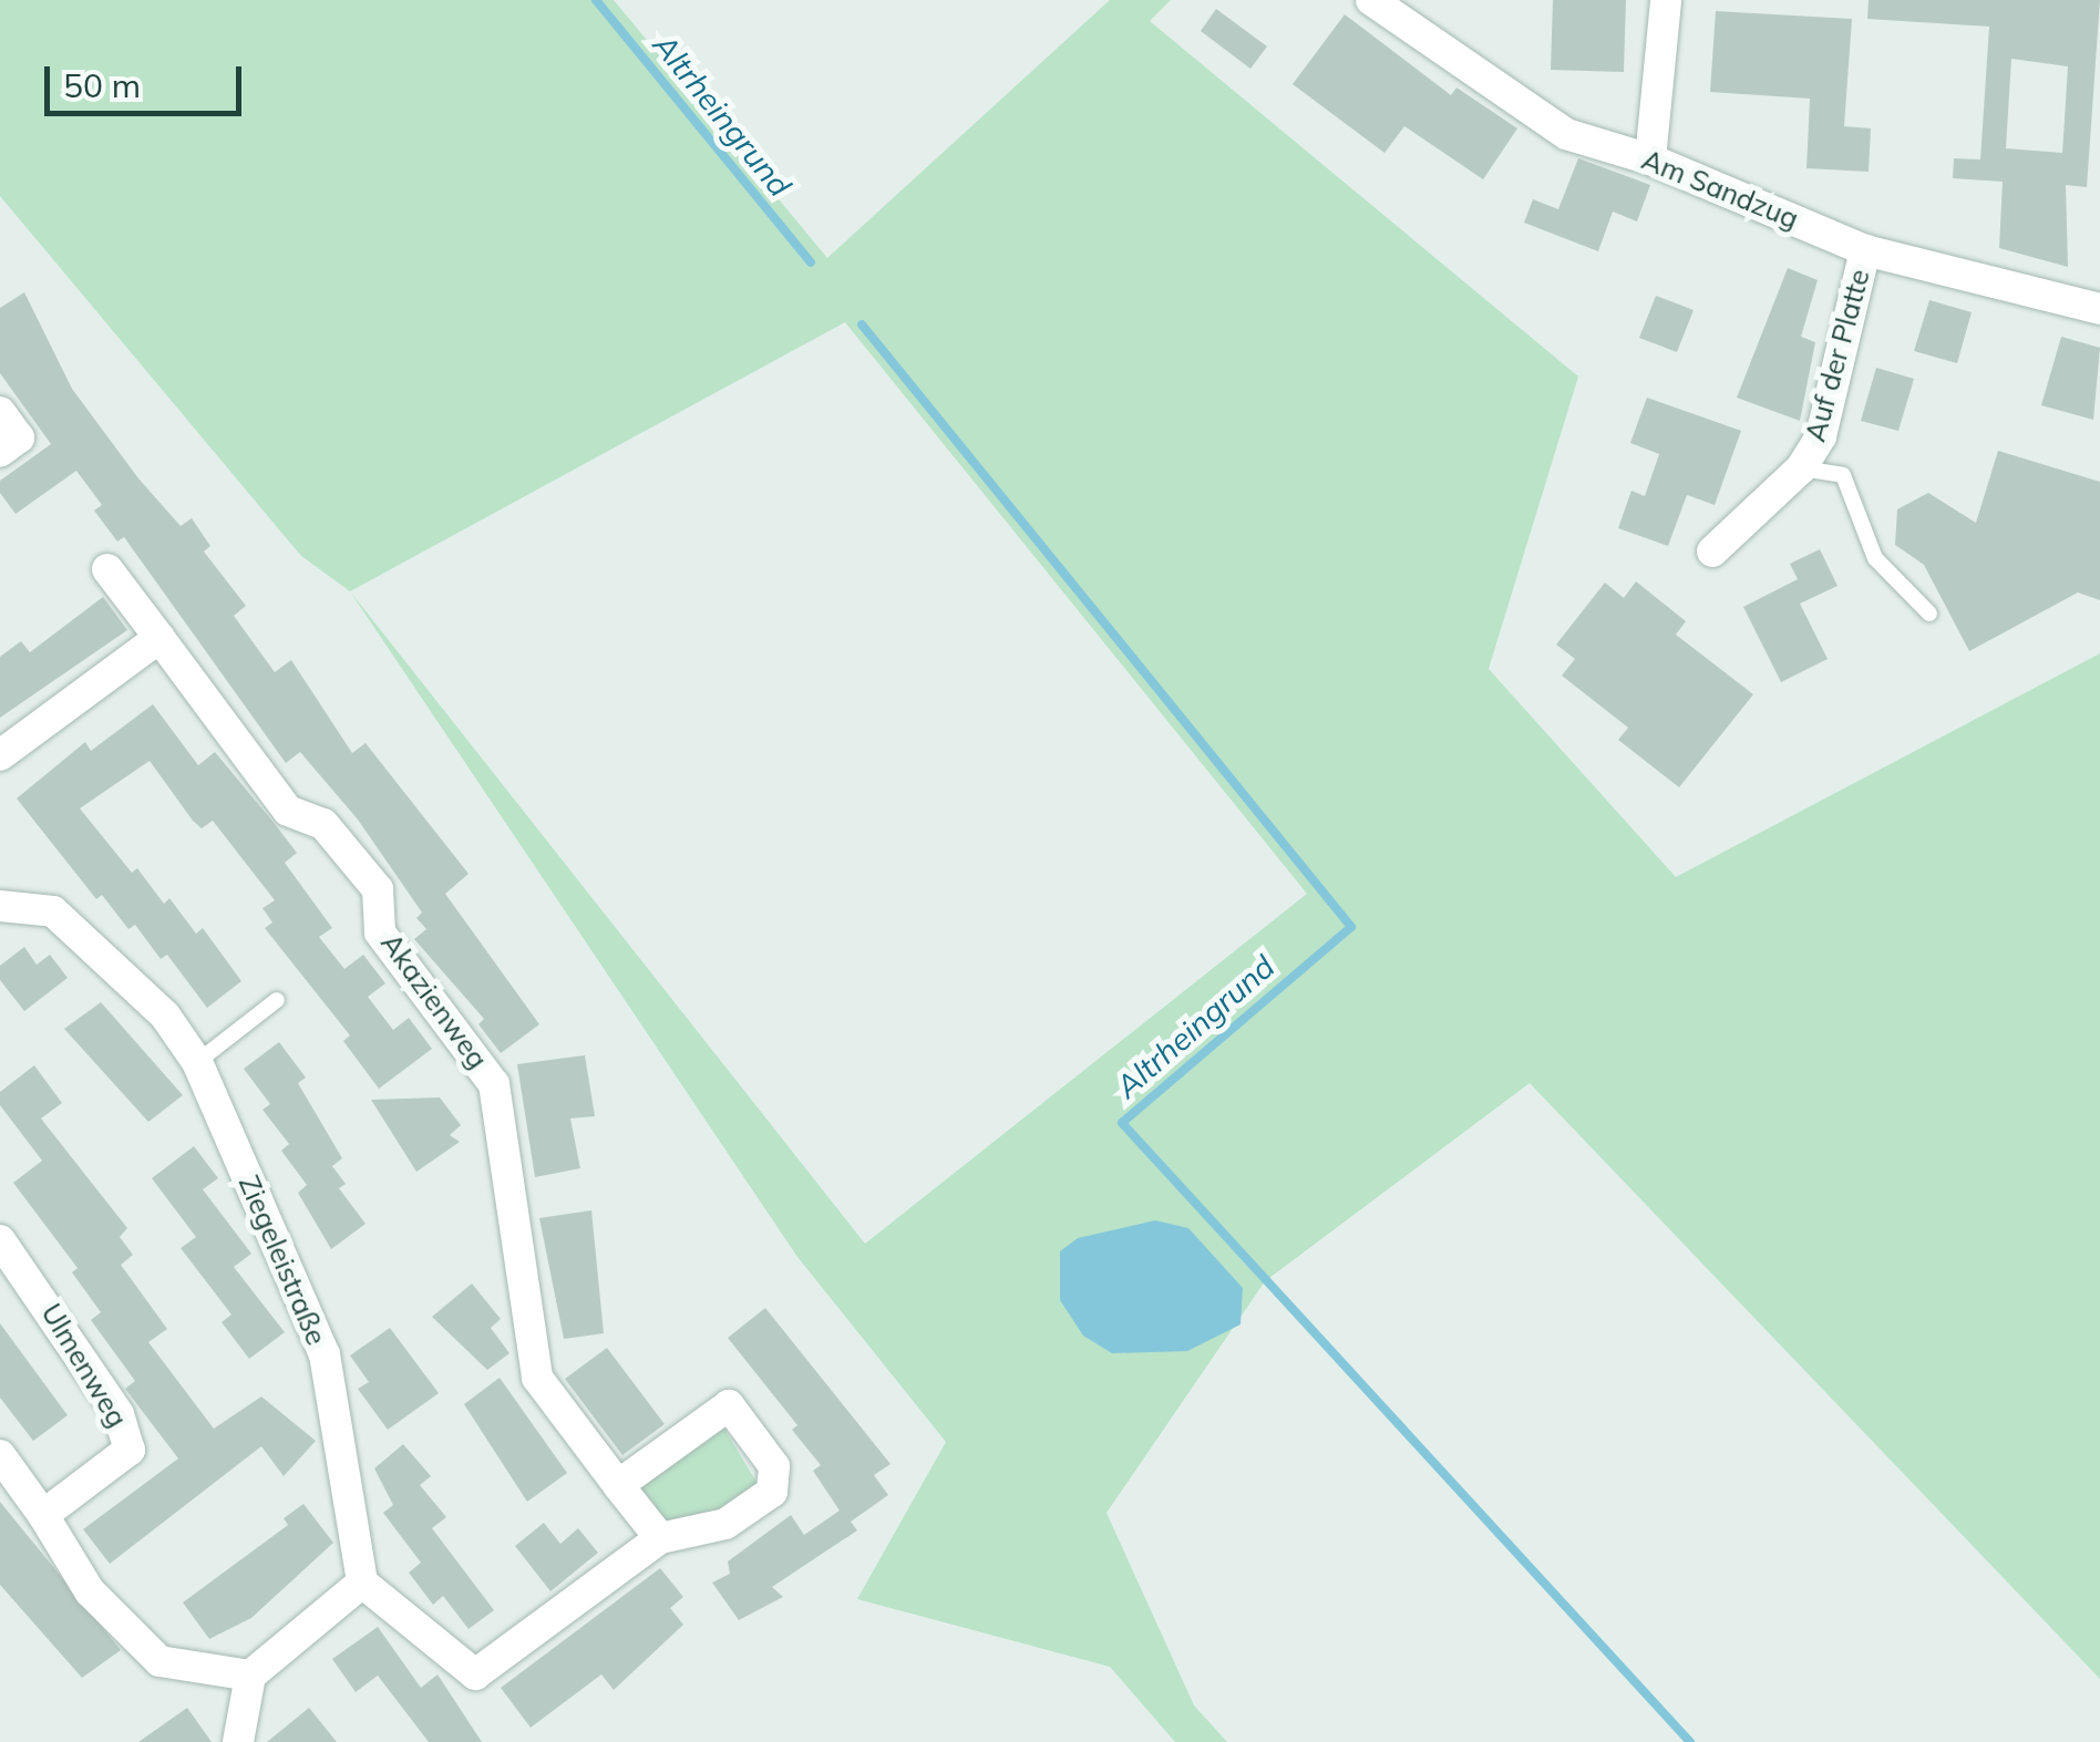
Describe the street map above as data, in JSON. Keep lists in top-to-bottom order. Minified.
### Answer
{"streets":{"street":["Am Sandzug","Auf der Platte","Akazienweg","Ziegeleistraße","Ulmenweg"]},"crossings":[["Am Sandzug","Auf der Platte"]],"water":["Altrheingrund"],"scale_bar":"50 m"}
